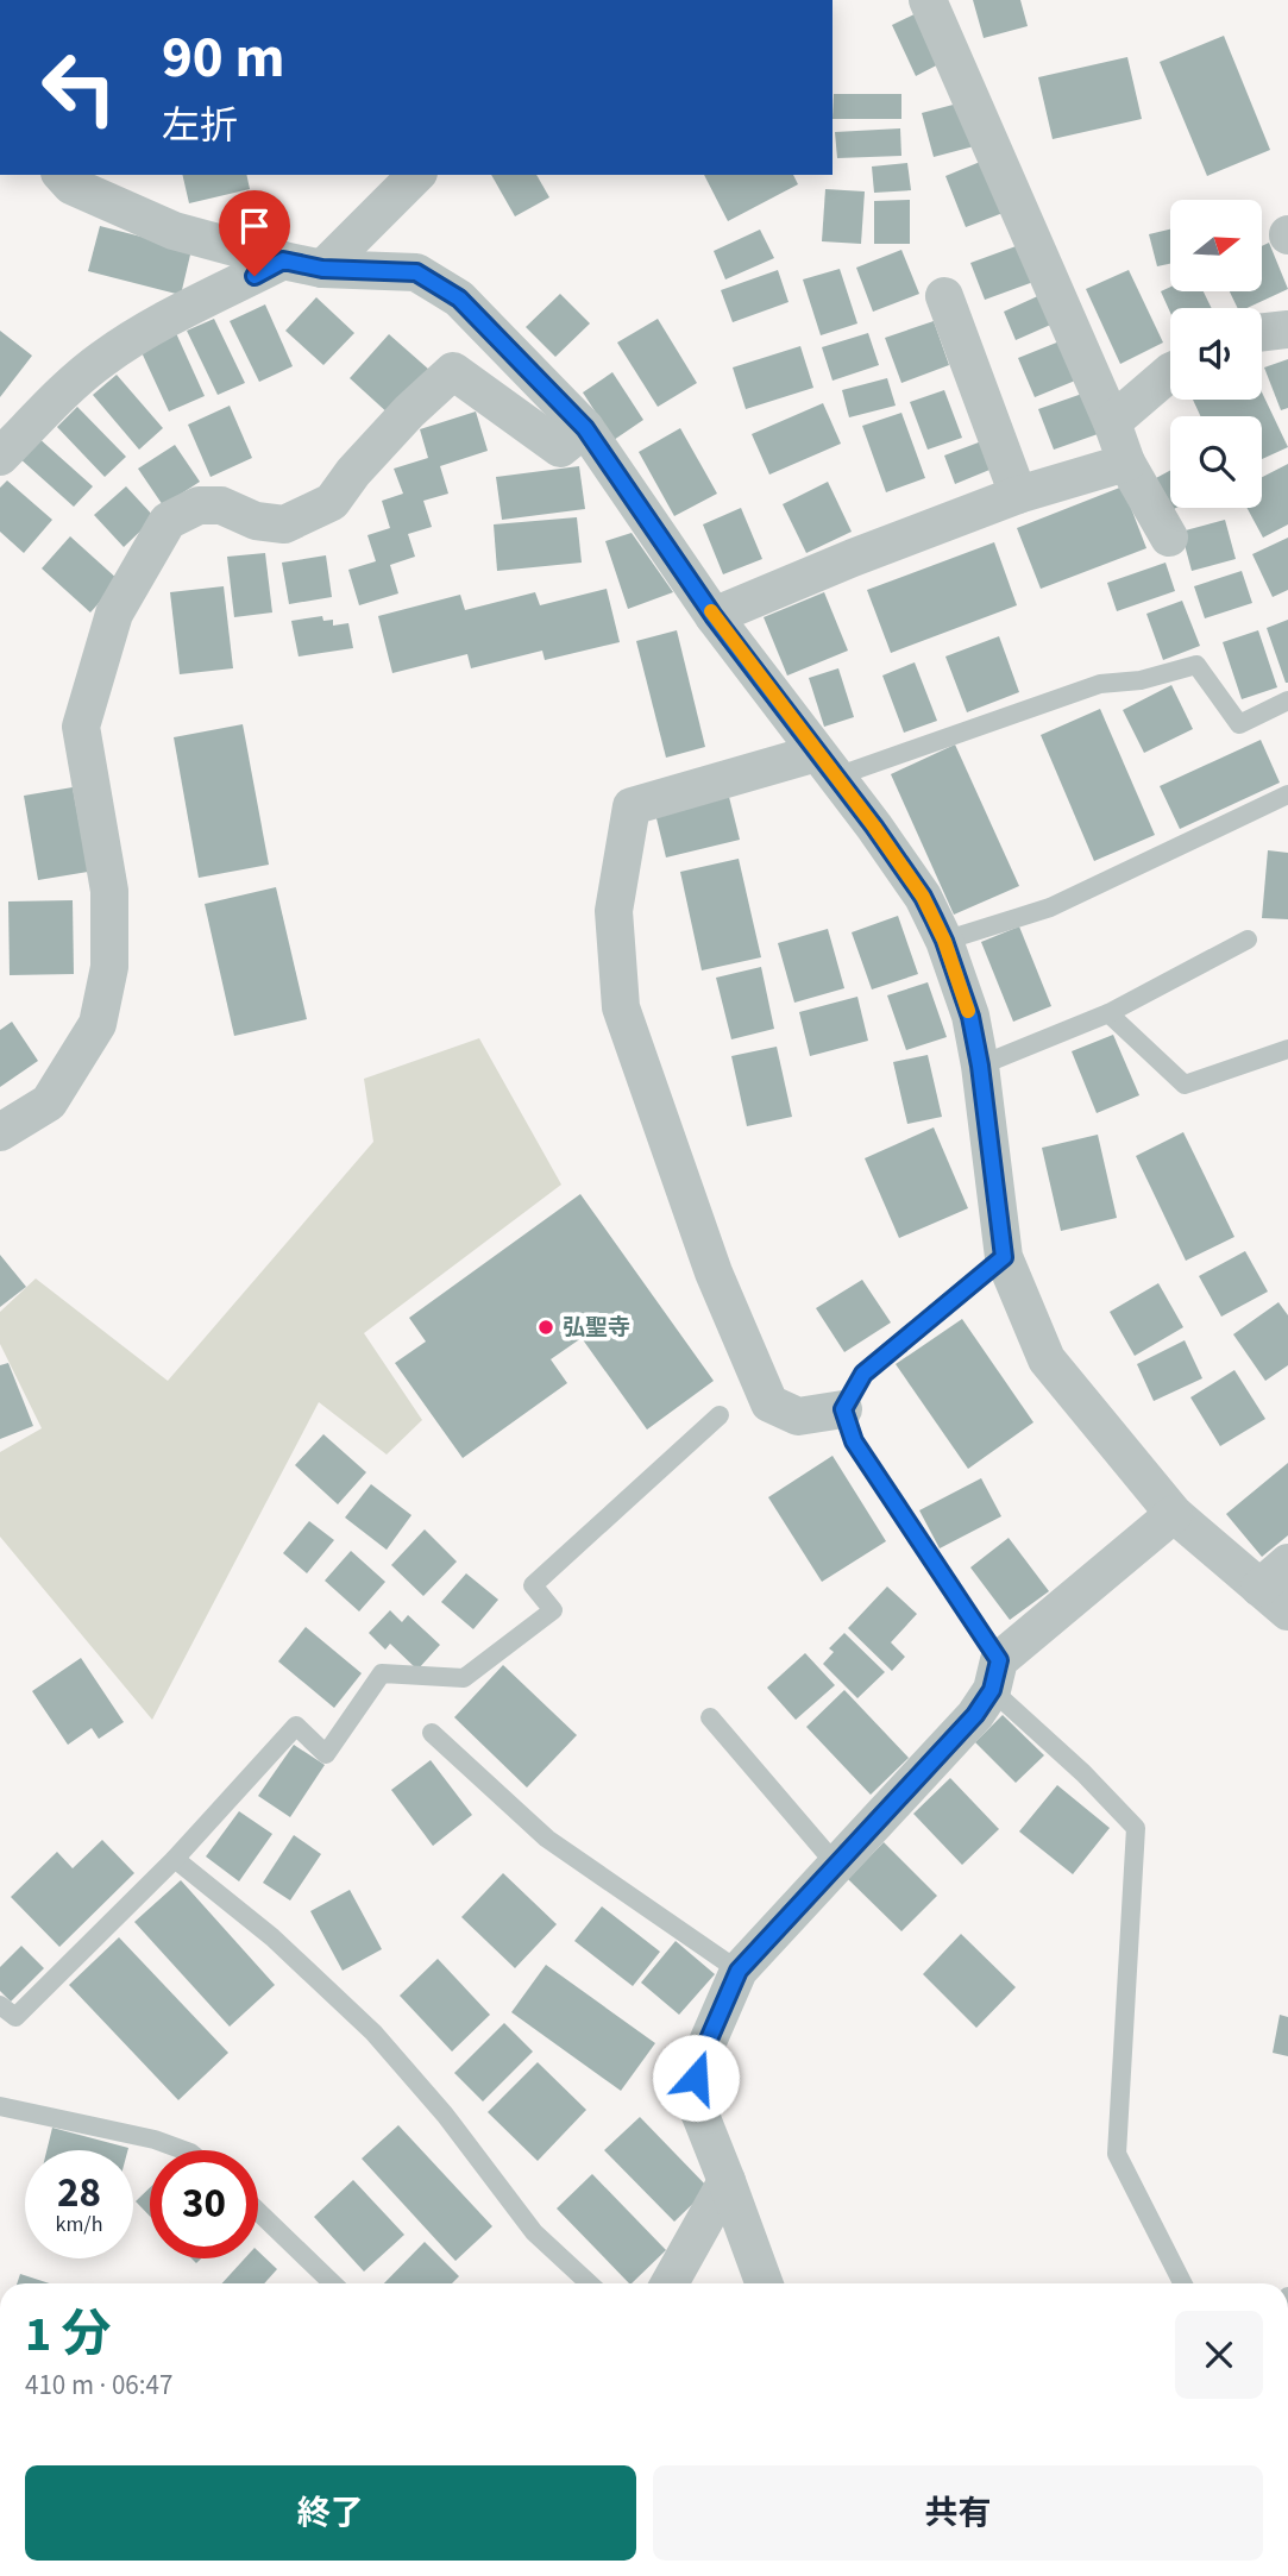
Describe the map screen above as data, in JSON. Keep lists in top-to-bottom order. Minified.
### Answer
{"places":["弘聖寺"],"north":"right","page":{"turn":["90 m","左折"],"speed":"28 km/h","limit":"30","heading":["1 分","410 m · 06:47"],"buttons":["終了","共有"]}}
